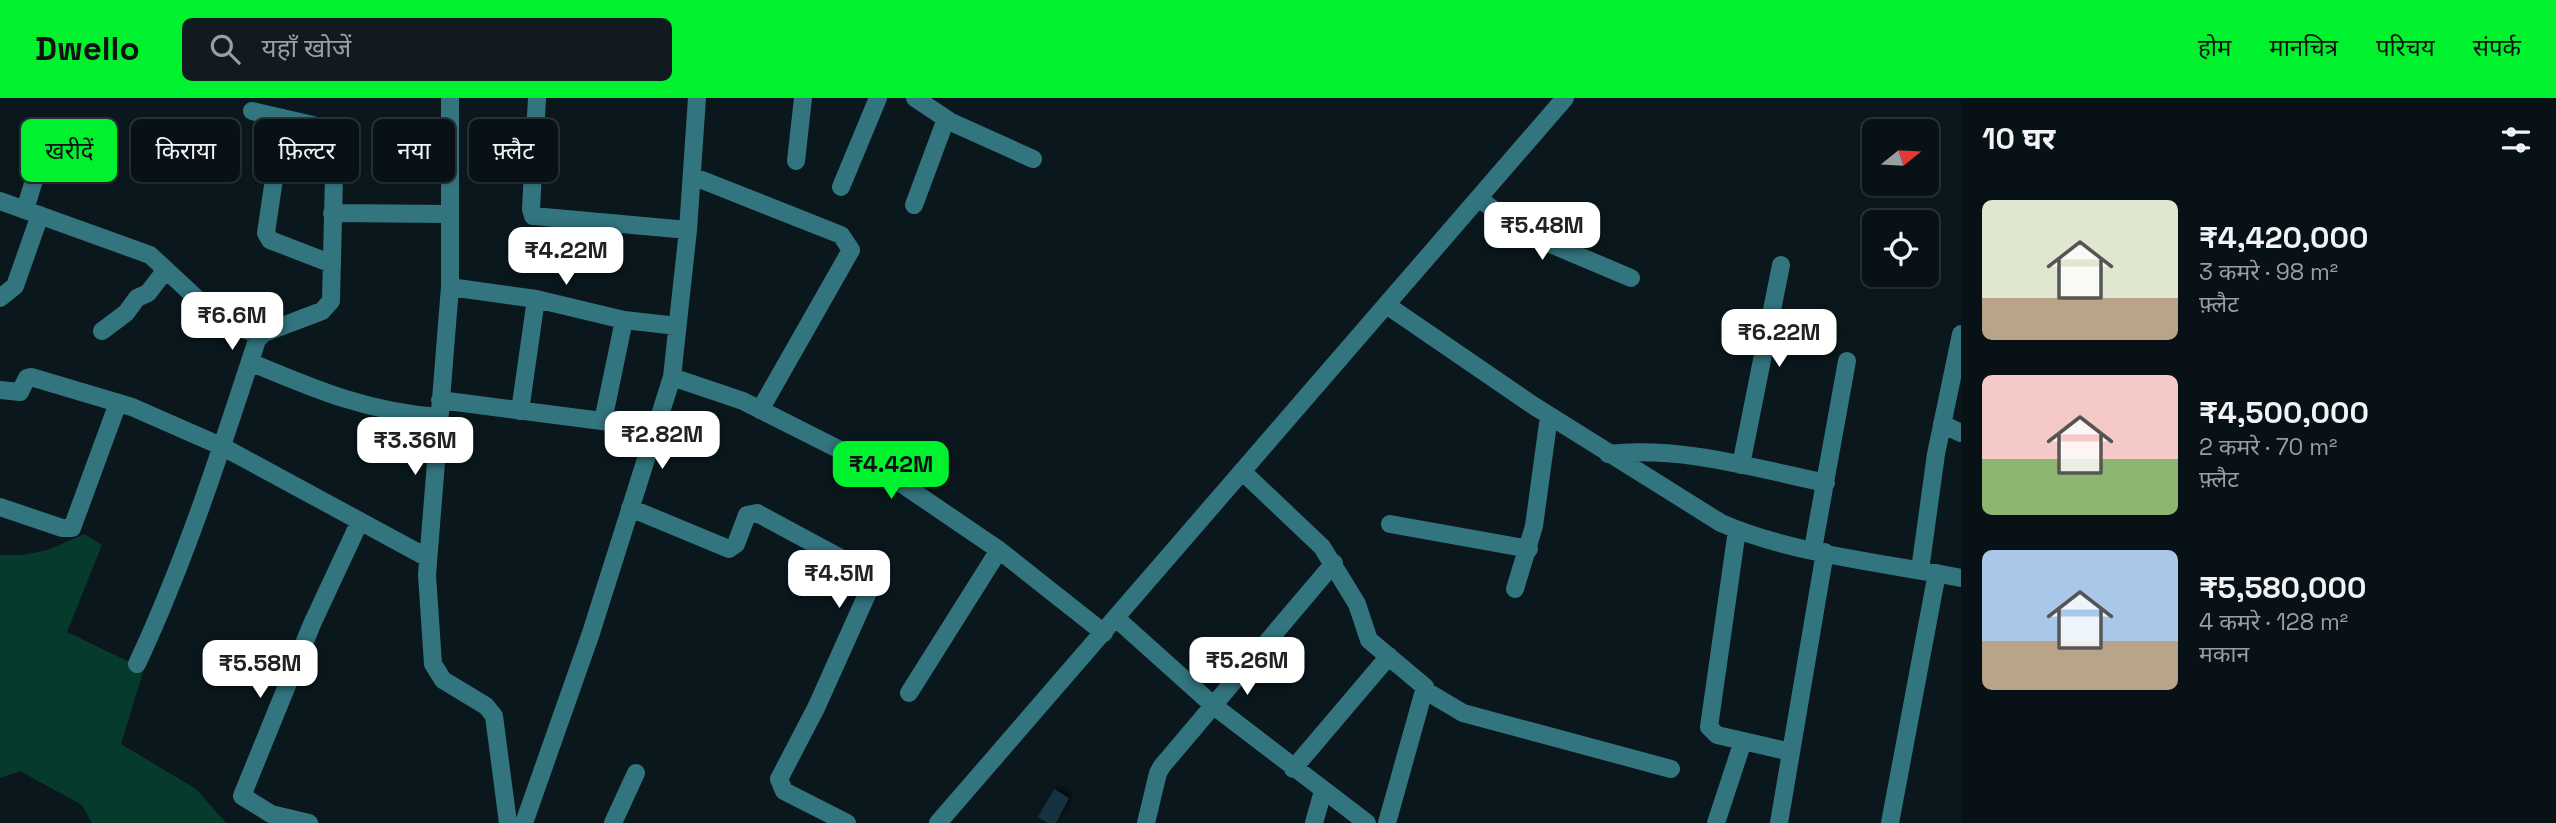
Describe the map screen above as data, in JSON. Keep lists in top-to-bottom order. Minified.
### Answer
{"north":"right","page":{"header":"Dwello","search":"यहाँ खोजें","nav":["होम","मानचित्र","परिचय","संपर्क"],"heading":"10 घर","chip":["खरीदें","किराया","फ़िल्टर","नया","फ़्लैट"],"list":[{"name":"₹4,420,000","note":"3 कमरे · 98 m² · फ़्लैट"},{"name":"₹4,500,000","note":"2 कमरे · 70 m² · फ़्लैट"},{"name":"₹5,580,000","note":"4 कमरे · 128 m² · मकान"}],"price":["₹5.48M","₹4.22M","₹6.6M","₹6.22M","₹2.82M","₹3.36M","₹4.42M","₹4.5M","₹5.26M","₹5.58M"]}}
